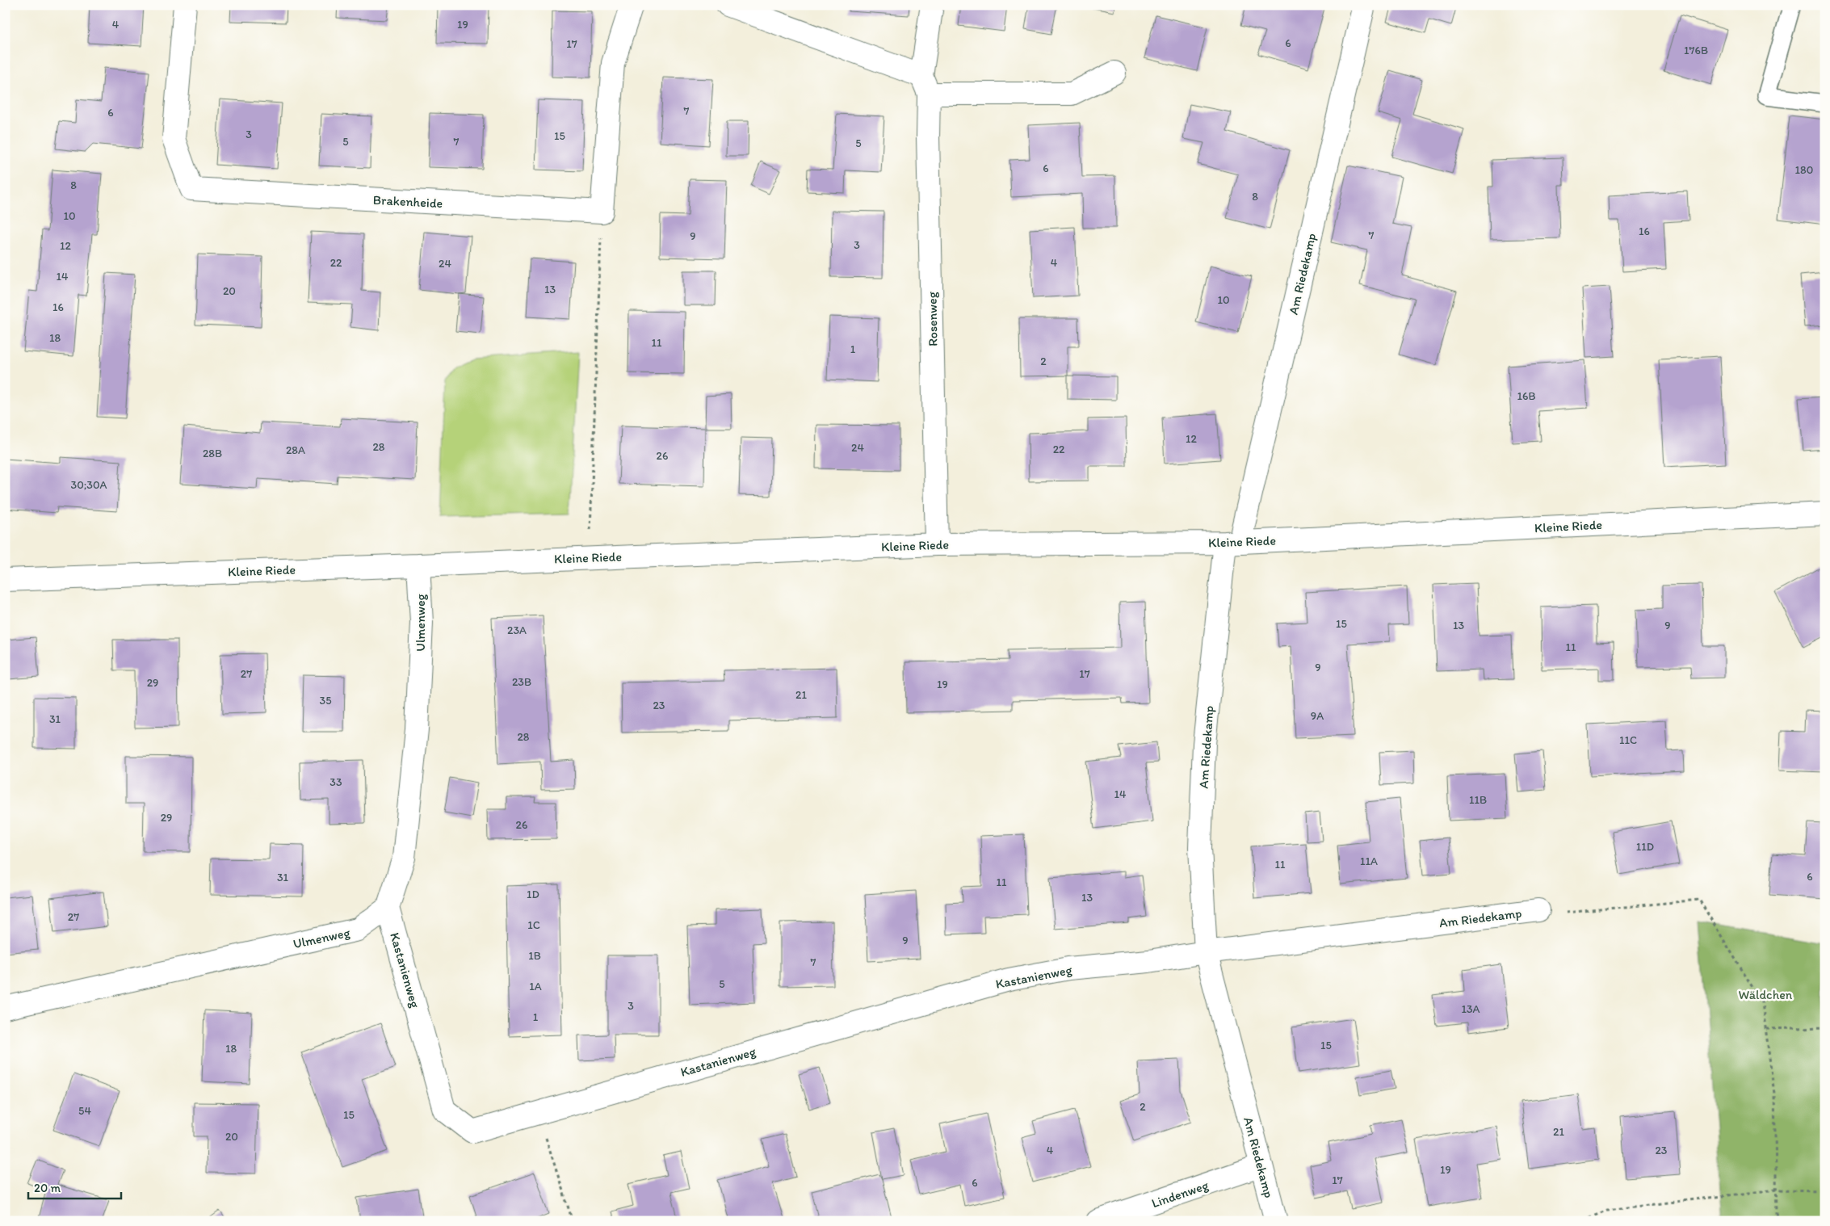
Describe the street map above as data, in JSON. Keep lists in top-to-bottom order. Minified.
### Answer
{"streets":{"street":["Brakenheide","Am Riedekamp","Rosenweg","Kleine Riede","Ulmenweg","Kastanienweg","Lindenweg"]},"crossings":[["Am Riedekamp","Kleine Riede"],["Am Riedekamp","Kastanienweg"],["Am Riedekamp","Lindenweg"],["Rosenweg","Kleine Riede"],["Kleine Riede","Ulmenweg"],["Ulmenweg","Kastanienweg"]],"parks":["Wäldchen"],"house_numbers":["4","19","6","17","176B","7","6","3","15","5","7","5","6","180","8","8","10","16","7","9","3","12","22","4","24","14","13","20","10","16","18","11","1","2","16B","12","28","24","22","28A","28B","26","30;30A","15","13","9","23A","11","9","27","17","23B","29","19","21","35","23","9A","31","28","11C","33","14","11B","29","26","11D","11A","11","6","31","11","1D","13","27","1C","9","1B","7","5","1A","3","13A","1","15","18","2","54","15","21","20","4","23","19","17","6"],"scale_bar":"20 m"}
